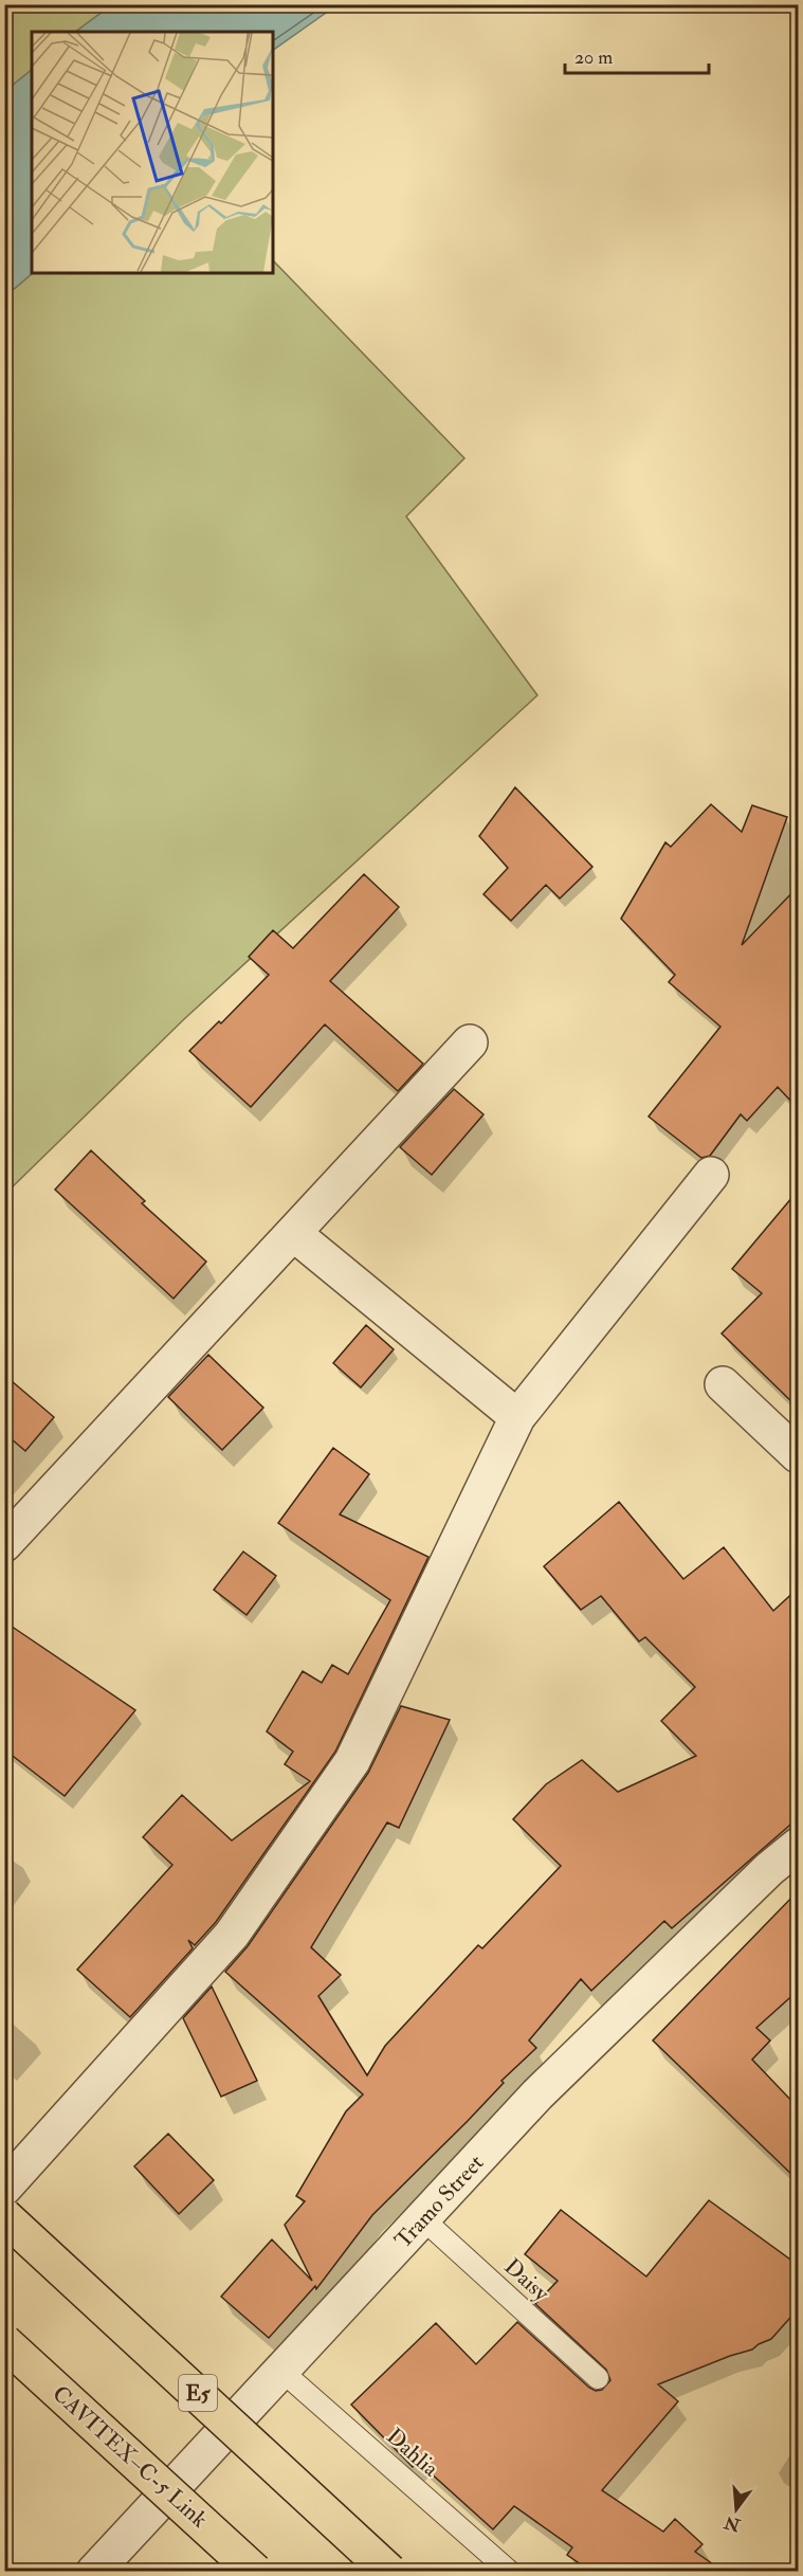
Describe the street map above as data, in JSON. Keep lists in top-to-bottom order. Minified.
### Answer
{"streets":{"highway":["E5","CAVITEX–C-5 Link"],"street":["Tramo Street"],"lane":["Daisy","Dahlia"]},"crossings":[["Tramo Street","Daisy"],["Tramo Street","Dahlia"]],"scale_bar":"20 m","north":"bottom"}
